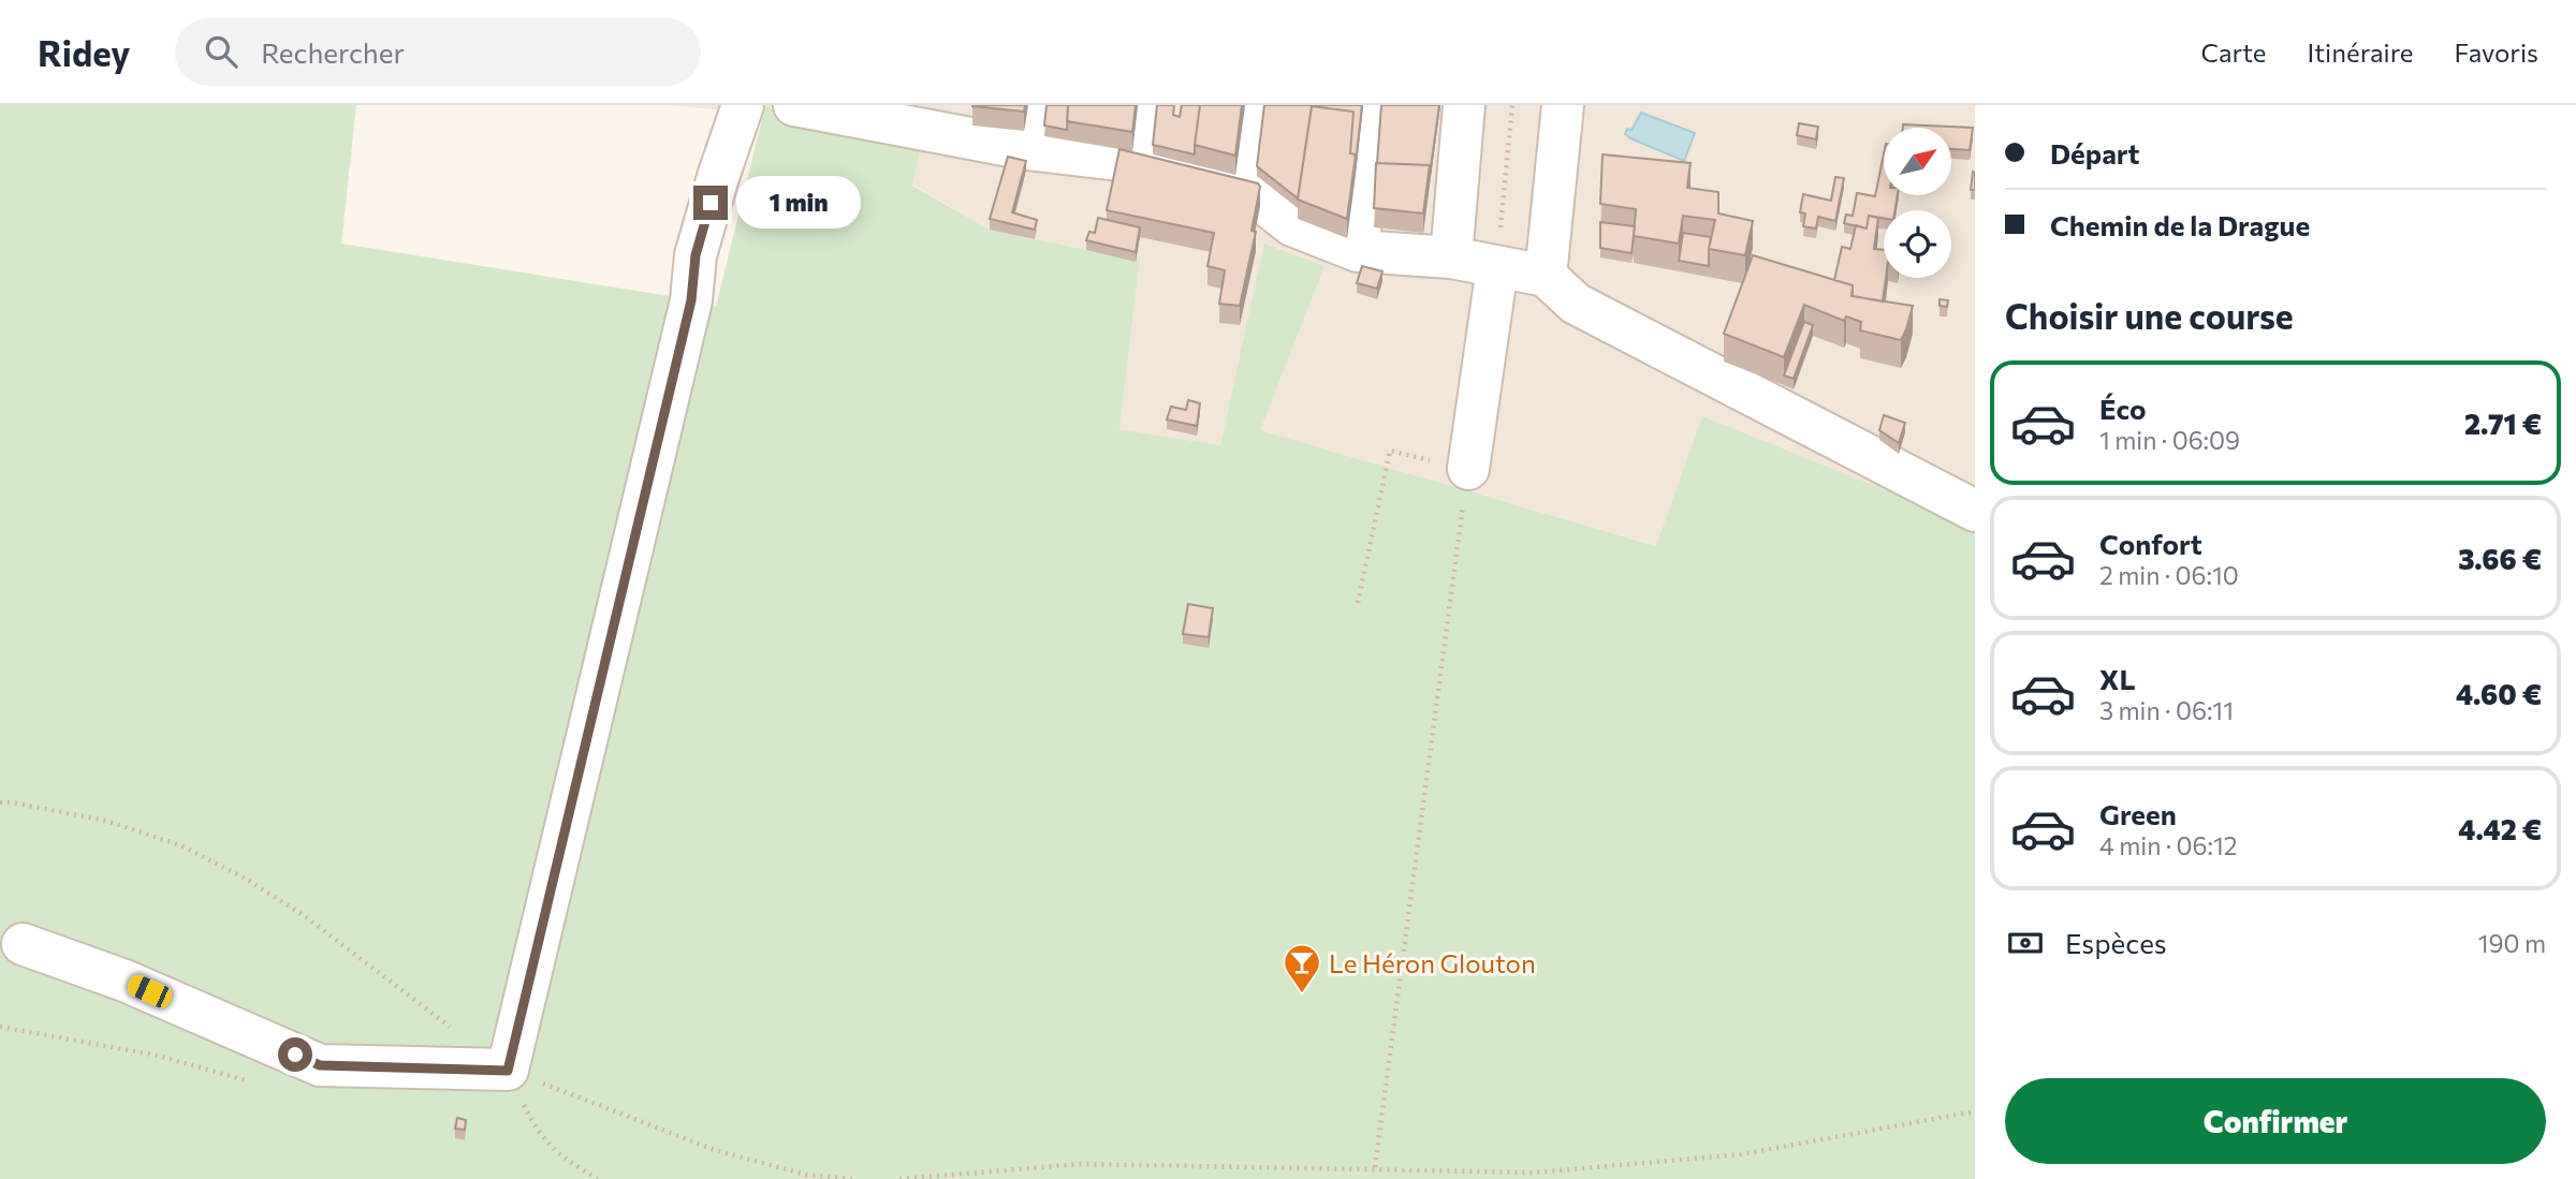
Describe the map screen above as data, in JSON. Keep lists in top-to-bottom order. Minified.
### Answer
{"places":{"bar":["Le Héron Glouton"]},"north":"top right","page":{"header":"Ridey","search":"Rechercher","nav":["Carte","Itinéraire","Favoris"],"banner":["Départ","Chemin de la Drague"],"bubble":"1 min","heading":"Choisir une course","list":[{"name":"Éco","note":"1 min · 06:09","value":"2.71 €"},{"name":"Confort","note":"2 min · 06:10","value":"3.66 €"},{"name":"XL","note":"3 min · 06:11","value":"4.60 €"},{"name":"Green","note":"4 min · 06:12","value":"4.42 €"}],"pay":["Espèces","190 m"],"buttons":"Confirmer"}}
